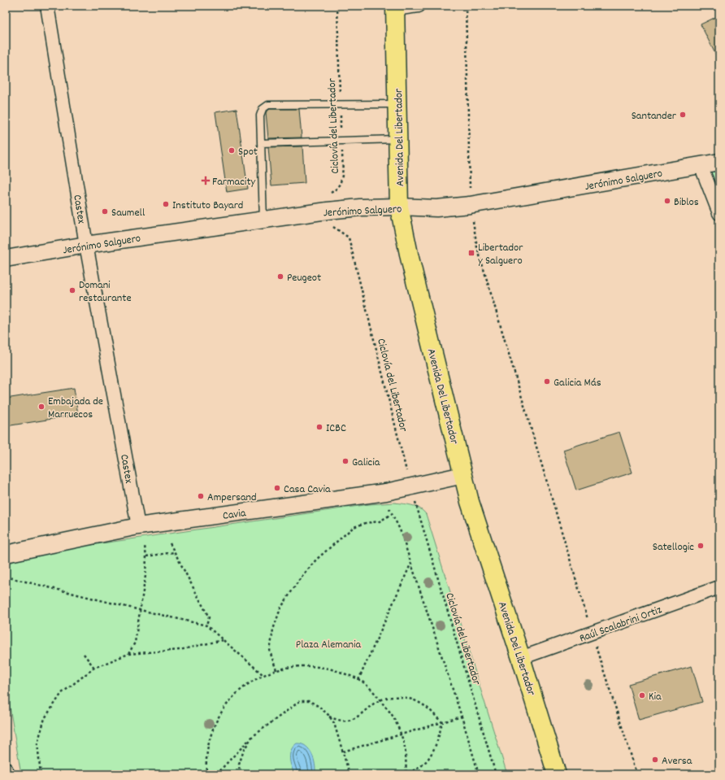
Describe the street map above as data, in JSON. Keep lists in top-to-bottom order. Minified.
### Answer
{"streets":{"main road":["Avenida Del Libertador"],"street":["Jerónimo Salguero","Castex","Cavia","Raúl Scalabrini Ortiz"],"path":["Ciclovía del Libertador"]},"crossings":[["Ciclovía del Libertador","Jerónimo Salguero"],["Ciclovía del Libertador","Cavia"],["Avenida Del Libertador","Jerónimo Salguero"],["Avenida Del Libertador","Cavia"],["Avenida Del Libertador","Raúl Scalabrini Ortiz"],["Jerónimo Salguero","Castex"],["Castex","Cavia"]],"parks":["Plaza Alemania"],"places":{"other":["Santander","Spot","Biblos","Instituto Bayard","Saumell","Peugeot","Domani restaurante","Galicia Más","Embajada de Marruecos","ICBC","Galicia","Casa Cavia","Ampersand","Satellogic","Kia","Aversa"],"health":["Farmacity"],"transit":["Libertador y Salguero"]}}
